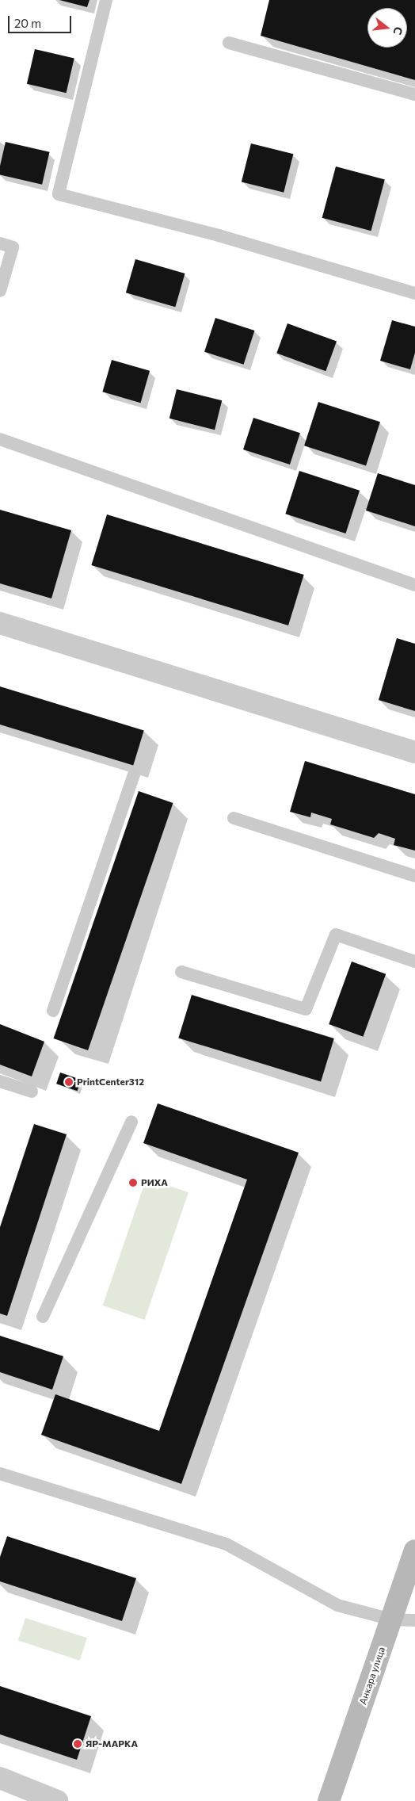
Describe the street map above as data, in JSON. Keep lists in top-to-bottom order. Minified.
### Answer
{"streets":{"main road":["Анкара улица"]},"places":["PrintCenter312","РИХА","ЯР-МАРКА"],"scale_bar":"20 m","north":"right"}
